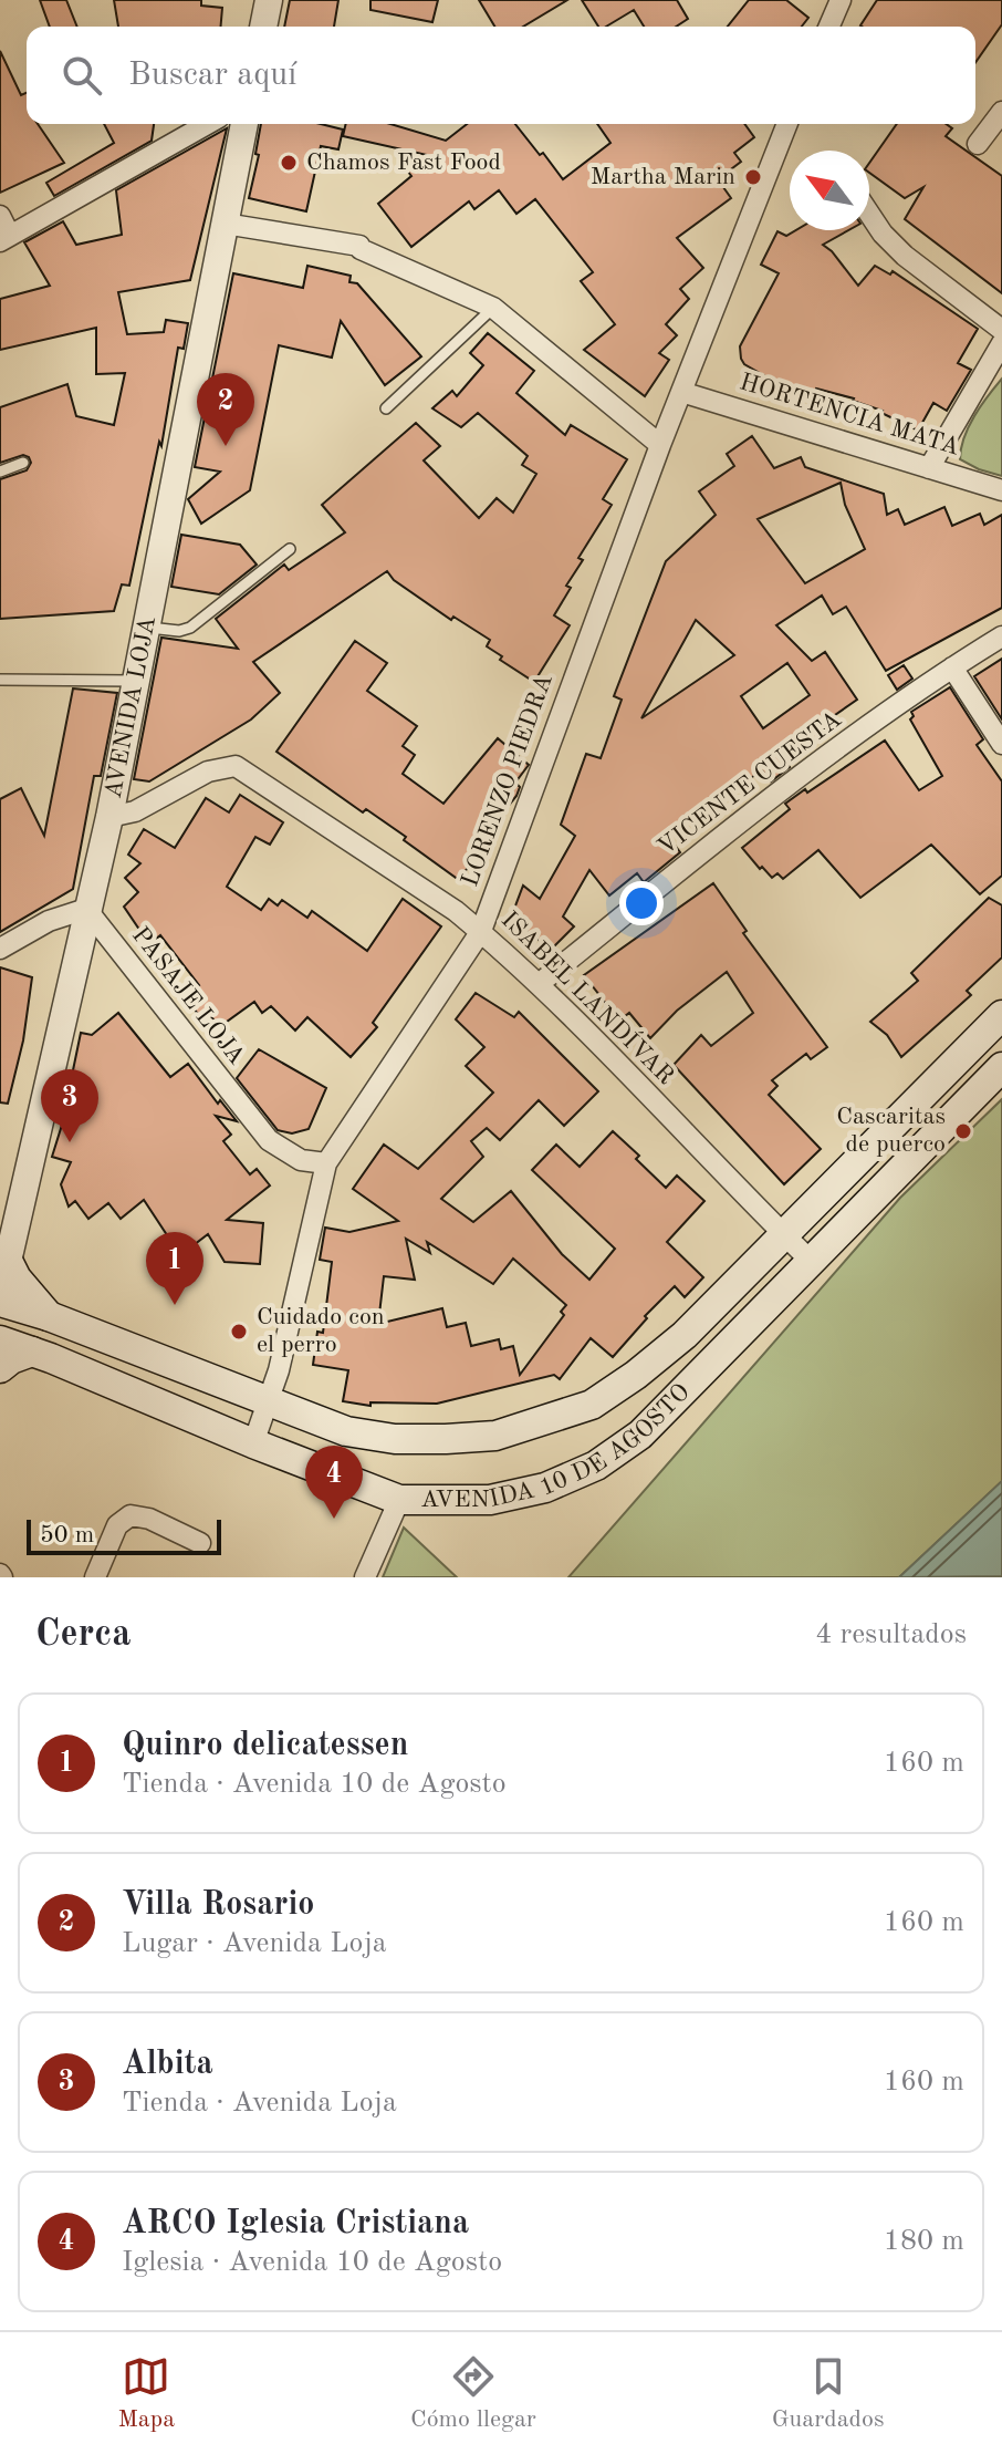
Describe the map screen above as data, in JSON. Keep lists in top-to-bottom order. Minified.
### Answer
{"streets":{"main road":["AVENIDA 10 DE AGOSTO"],"street":["HORTENCIA MATA","AVENIDA LOJA","LORENZO PIEDRA","VICENTE CUESTA","PASAJE LOJA","ISABEL LANDÍVAR"]},"crossings":[["HORTENCIA MATA","LORENZO PIEDRA"],["AVENIDA LOJA","PASAJE LOJA"],["AVENIDA LOJA","ISABEL LANDÍVAR"],["LORENZO PIEDRA","PASAJE LOJA"],["LORENZO PIEDRA","ISABEL LANDÍVAR"],["LORENZO PIEDRA","AVENIDA 10 DE AGOSTO"],["VICENTE CUESTA","ISABEL LANDÍVAR"],["ISABEL LANDÍVAR","AVENIDA 10 DE AGOSTO"]],"places":["Chamos Fast Food","Martha Marin","Cascaritas de puerco","Cuidado con el perro"],"scale_bar":"50 m","north":"top left","page":{"search":"Buscar aquí","pins":["2","3","1","4"],"scale":"50 m","heading":["Cerca","4 resultados"],"list":[{"mark":"1","name":"Quinro delicatessen","note":"Tienda · Avenida 10 de Agosto","value":"160 m"},{"mark":"2","name":"Villa Rosario","note":"Lugar · Avenida Loja","value":"160 m"},{"mark":"3","name":"Albita","note":"Tienda · Avenida Loja","value":"160 m"},{"mark":"4","name":"ARCO Iglesia Cristiana","note":"Iglesia · Avenida 10 de Agosto","value":"180 m"}],"nav":["Mapa","Cómo llegar","Guardados"]}}
